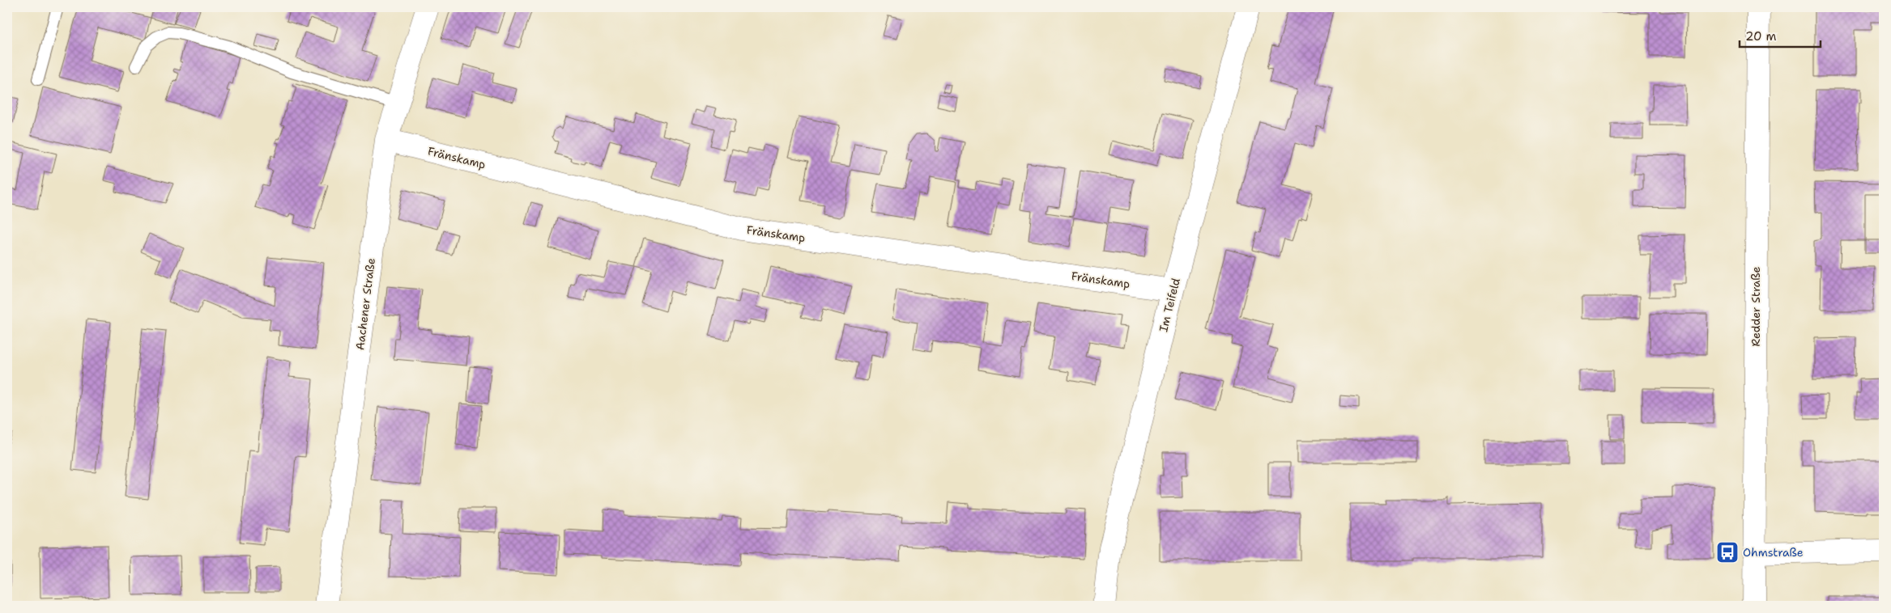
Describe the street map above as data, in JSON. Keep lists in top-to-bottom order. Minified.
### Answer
{"streets":{"street":["Fränskamp","Aachener Straße","Im Teifeld","Redder Straße"]},"crossings":[["Fränskamp","Aachener Straße"],["Fränskamp","Im Teifeld"]],"places":{"bus stop":["Ohmstraße"]},"scale_bar":"20 m"}
